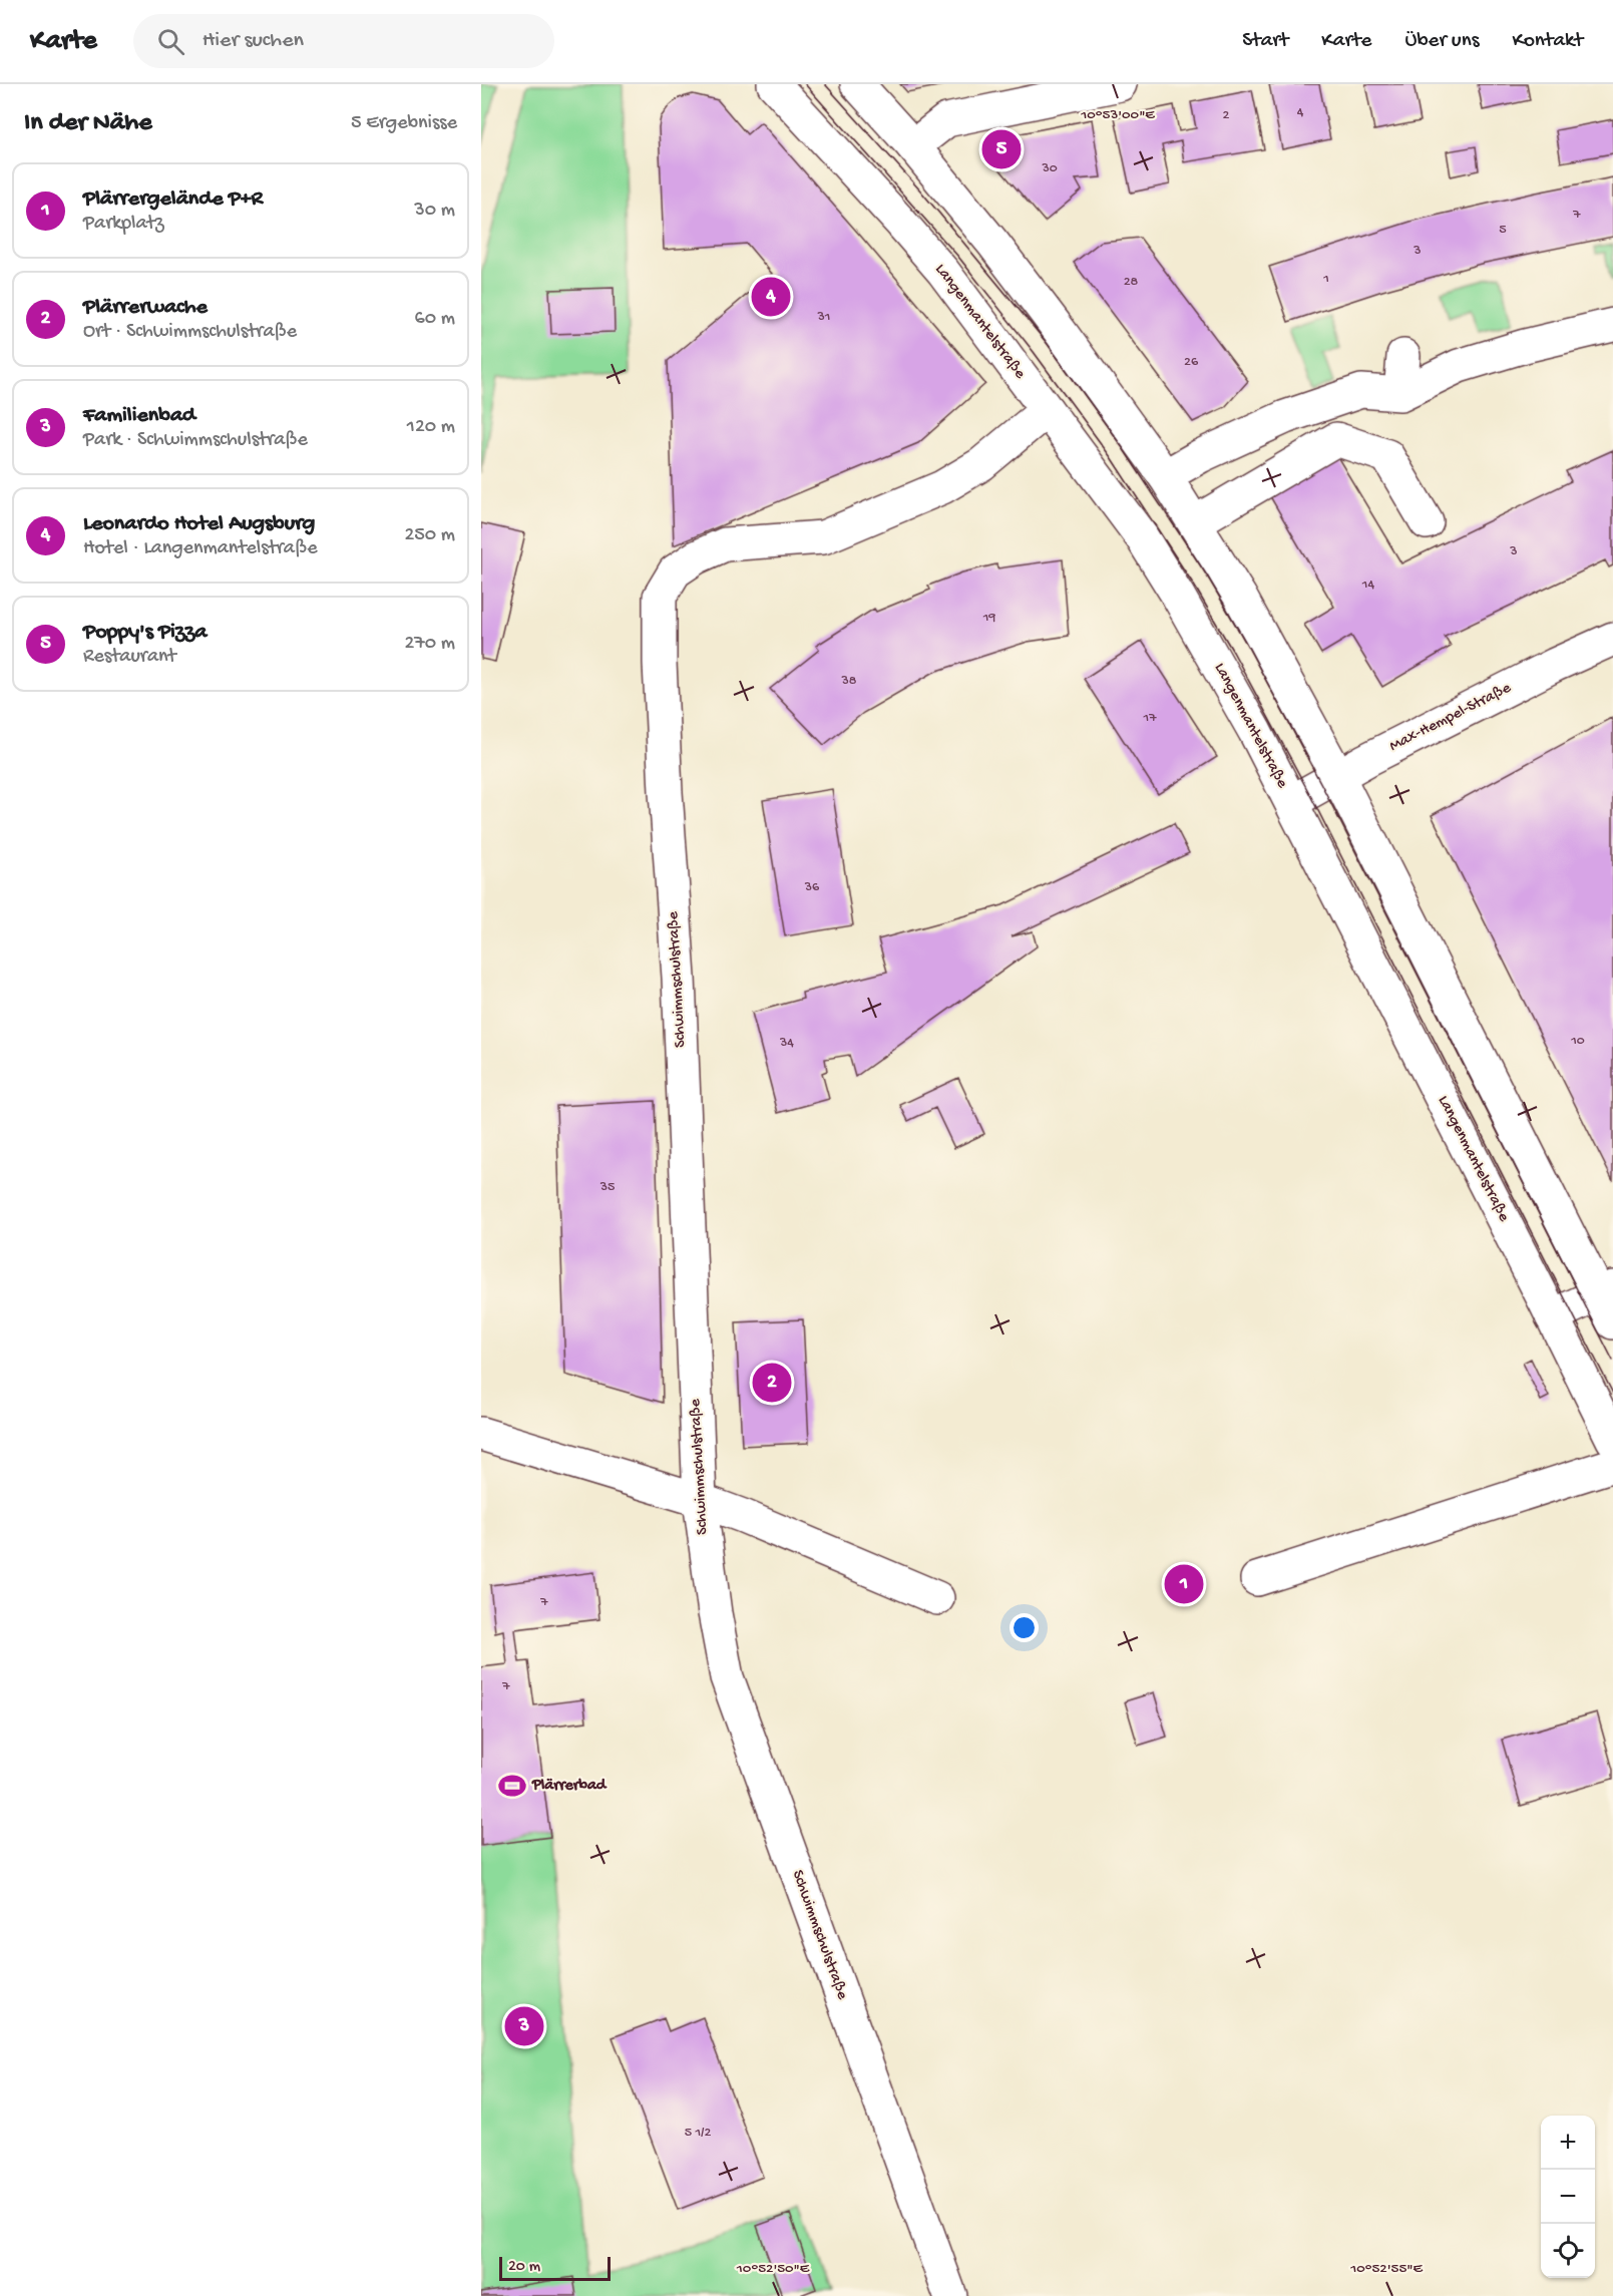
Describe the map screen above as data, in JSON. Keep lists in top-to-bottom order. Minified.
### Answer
{"streets":{"street":["Langenmantelstraße","Max-Hempel-Straße","Schwimmschulstraße"]},"crossings":[["Langenmantelstraße","Max-Hempel-Straße"],["Langenmantelstraße","Schwimmschulstraße"]],"places":{"sports":["Plärrerbad"]},"house_numbers":["4","2","30","7","5","3","1","28","31","26","3","14","19","38","17","36","10","34","35","7","7","5 1/2"],"scale_bar":"20 m","page":{"header":"Karte","search":"Hier suchen","nav":["Start","Karte","Über uns","Kontakt"],"heading":["In der Nähe","5 Ergebnisse"],"pins":["5","4","2","1","3"],"list":[{"mark":"1","name":"Plärrergelände P+R","note":"Parkplatz","value":"30 m"},{"mark":"2","name":"Plärrerwache","note":"Ort · Schwimmschulstraße","value":"60 m"},{"mark":"3","name":"Familienbad","note":"Park · Schwimmschulstraße","value":"120 m"},{"mark":"4","name":"Leonardo Hotel Augsburg","note":"Hotel · Langenmantelstraße","value":"250 m"},{"mark":"5","name":"Poppy's Pizza","note":"Restaurant","value":"270 m"}],"map_buttons":["+","−"],"scale":"20 m"},"coordinates":["10°53'00\"E","10°52'50\"E","10°52'55\"E"]}
